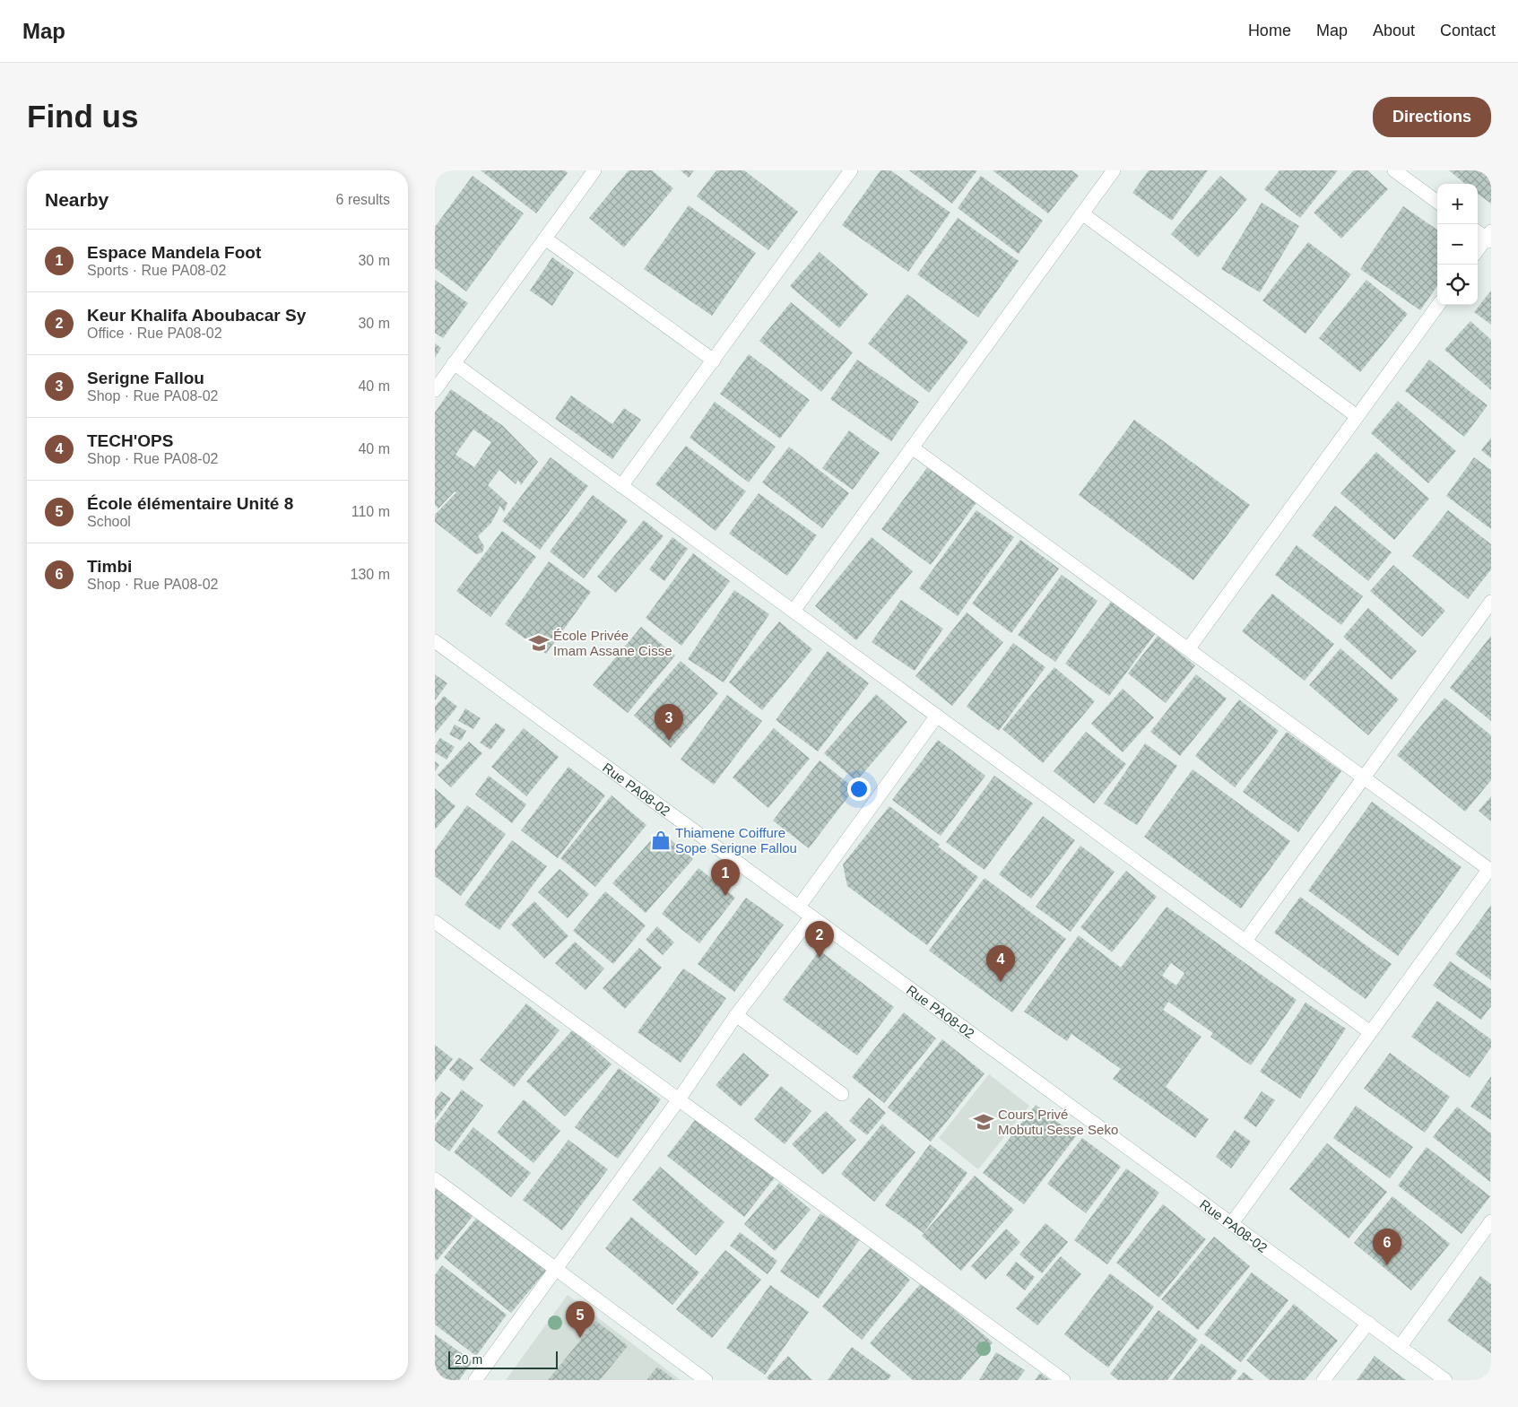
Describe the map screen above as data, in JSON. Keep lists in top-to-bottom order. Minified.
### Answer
{"streets":{"street":["Rue PA08-02"]},"places":{"school or university":["École Privée Imam Assane Cisse","Cours Privé Mobutu Sesse Seko"],"shop":["Thiamene Coiffure Sope Serigne Fallou"]},"scale_bar":"20 m","page":{"header":"Map","nav":["Home","Map","About","Contact"],"buttons":"Directions","title":"Find us","heading":["Nearby","6 results"],"map_buttons":["+","−"],"list":[{"mark":"1","name":"Espace Mandela Foot","note":"Sports · Rue PA08-02","value":"30 m"},{"mark":"2","name":"Keur Khalifa Aboubacar Sy","note":"Office · Rue PA08-02","value":"30 m"},{"mark":"3","name":"Serigne Fallou","note":"Shop · Rue PA08-02","value":"40 m"},{"mark":"4","name":"TECH'OPS","note":"Shop · Rue PA08-02","value":"40 m"},{"mark":"5","name":"École élémentaire Unité 8","note":"School","value":"110 m"},{"mark":"6","name":"Timbi","note":"Shop · Rue PA08-02","value":"130 m"}],"pins":["3","1","2","4","6","5"],"scale":"20 m"}}
